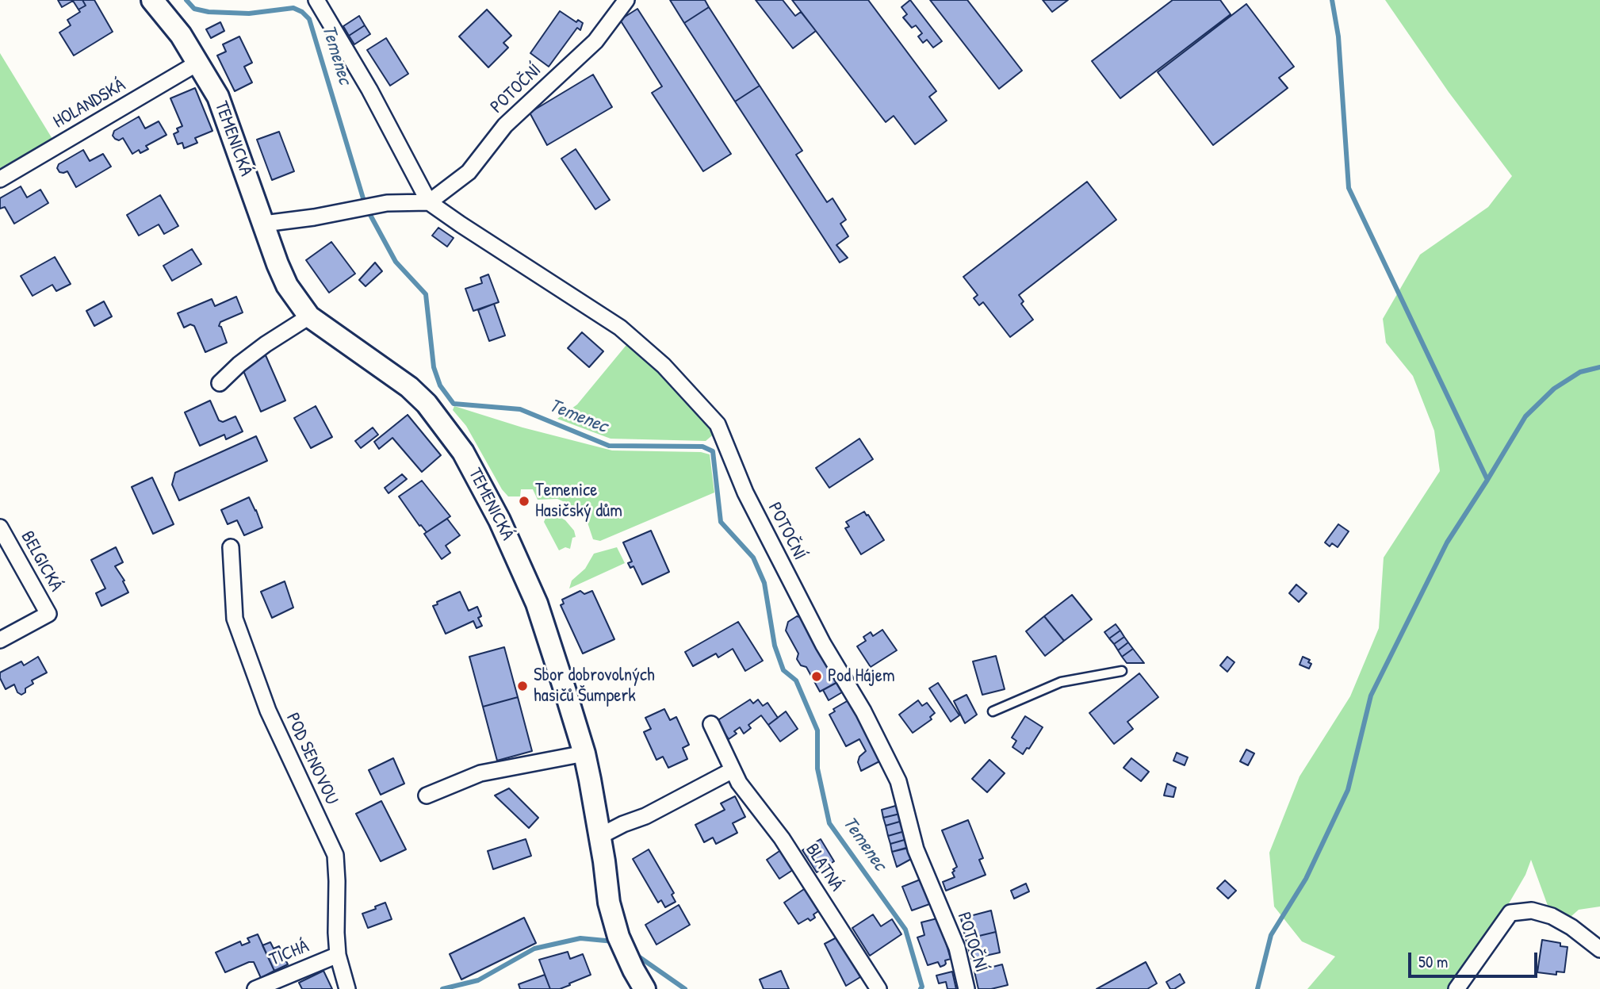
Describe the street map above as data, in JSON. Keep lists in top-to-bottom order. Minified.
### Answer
{"streets":{"street":["POTOČNÍ","HOLANDSKÁ","TEMENICKÁ","BELGICKÁ","POD SENOVOU","BLATNÁ","TICHÁ"]},"crossings":[["HOLANDSKÁ","TEMENICKÁ"],["POD SENOVOU","TICHÁ"]],"water":["Temenec"],"places":["Temenice Hasičský dům","Pod Hájem","Sbor dobrovolných hasičů Šumperk"],"scale_bar":"50 m"}
